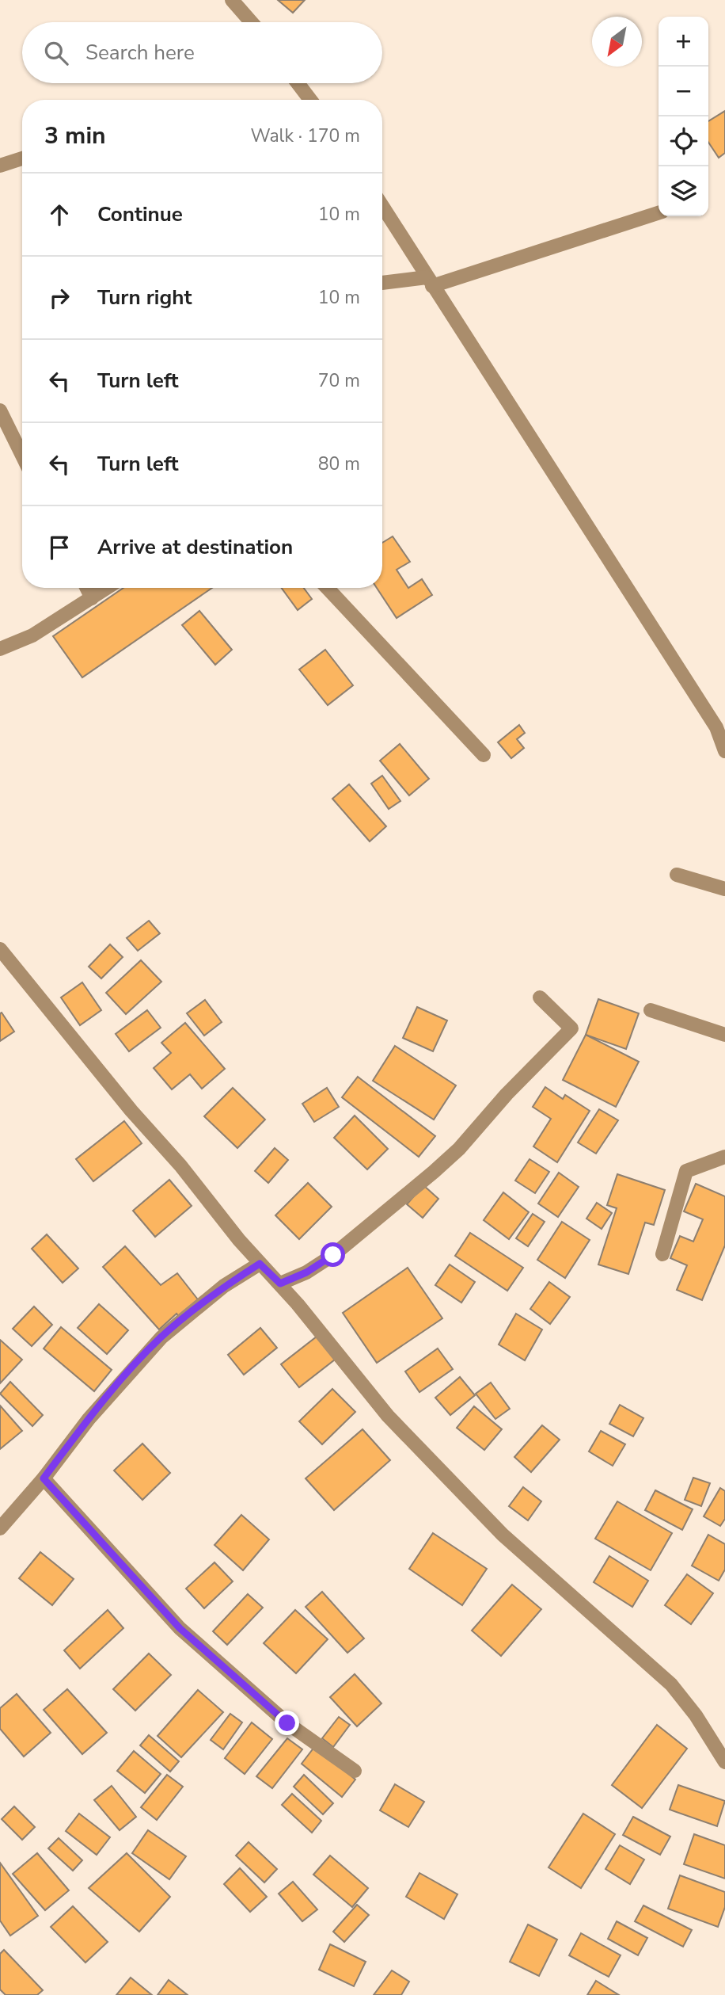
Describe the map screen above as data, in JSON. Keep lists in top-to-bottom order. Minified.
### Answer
{"north":"bottom left","page":{"map_buttons":["+","−"],"search":"Search here","heading":["3 min","Walk · 170 m"],"list":[["Continue","10 m"],["Turn right","10 m"],["Turn left","70 m"],["Turn left","80 m"],"Arrive at destination"]}}
